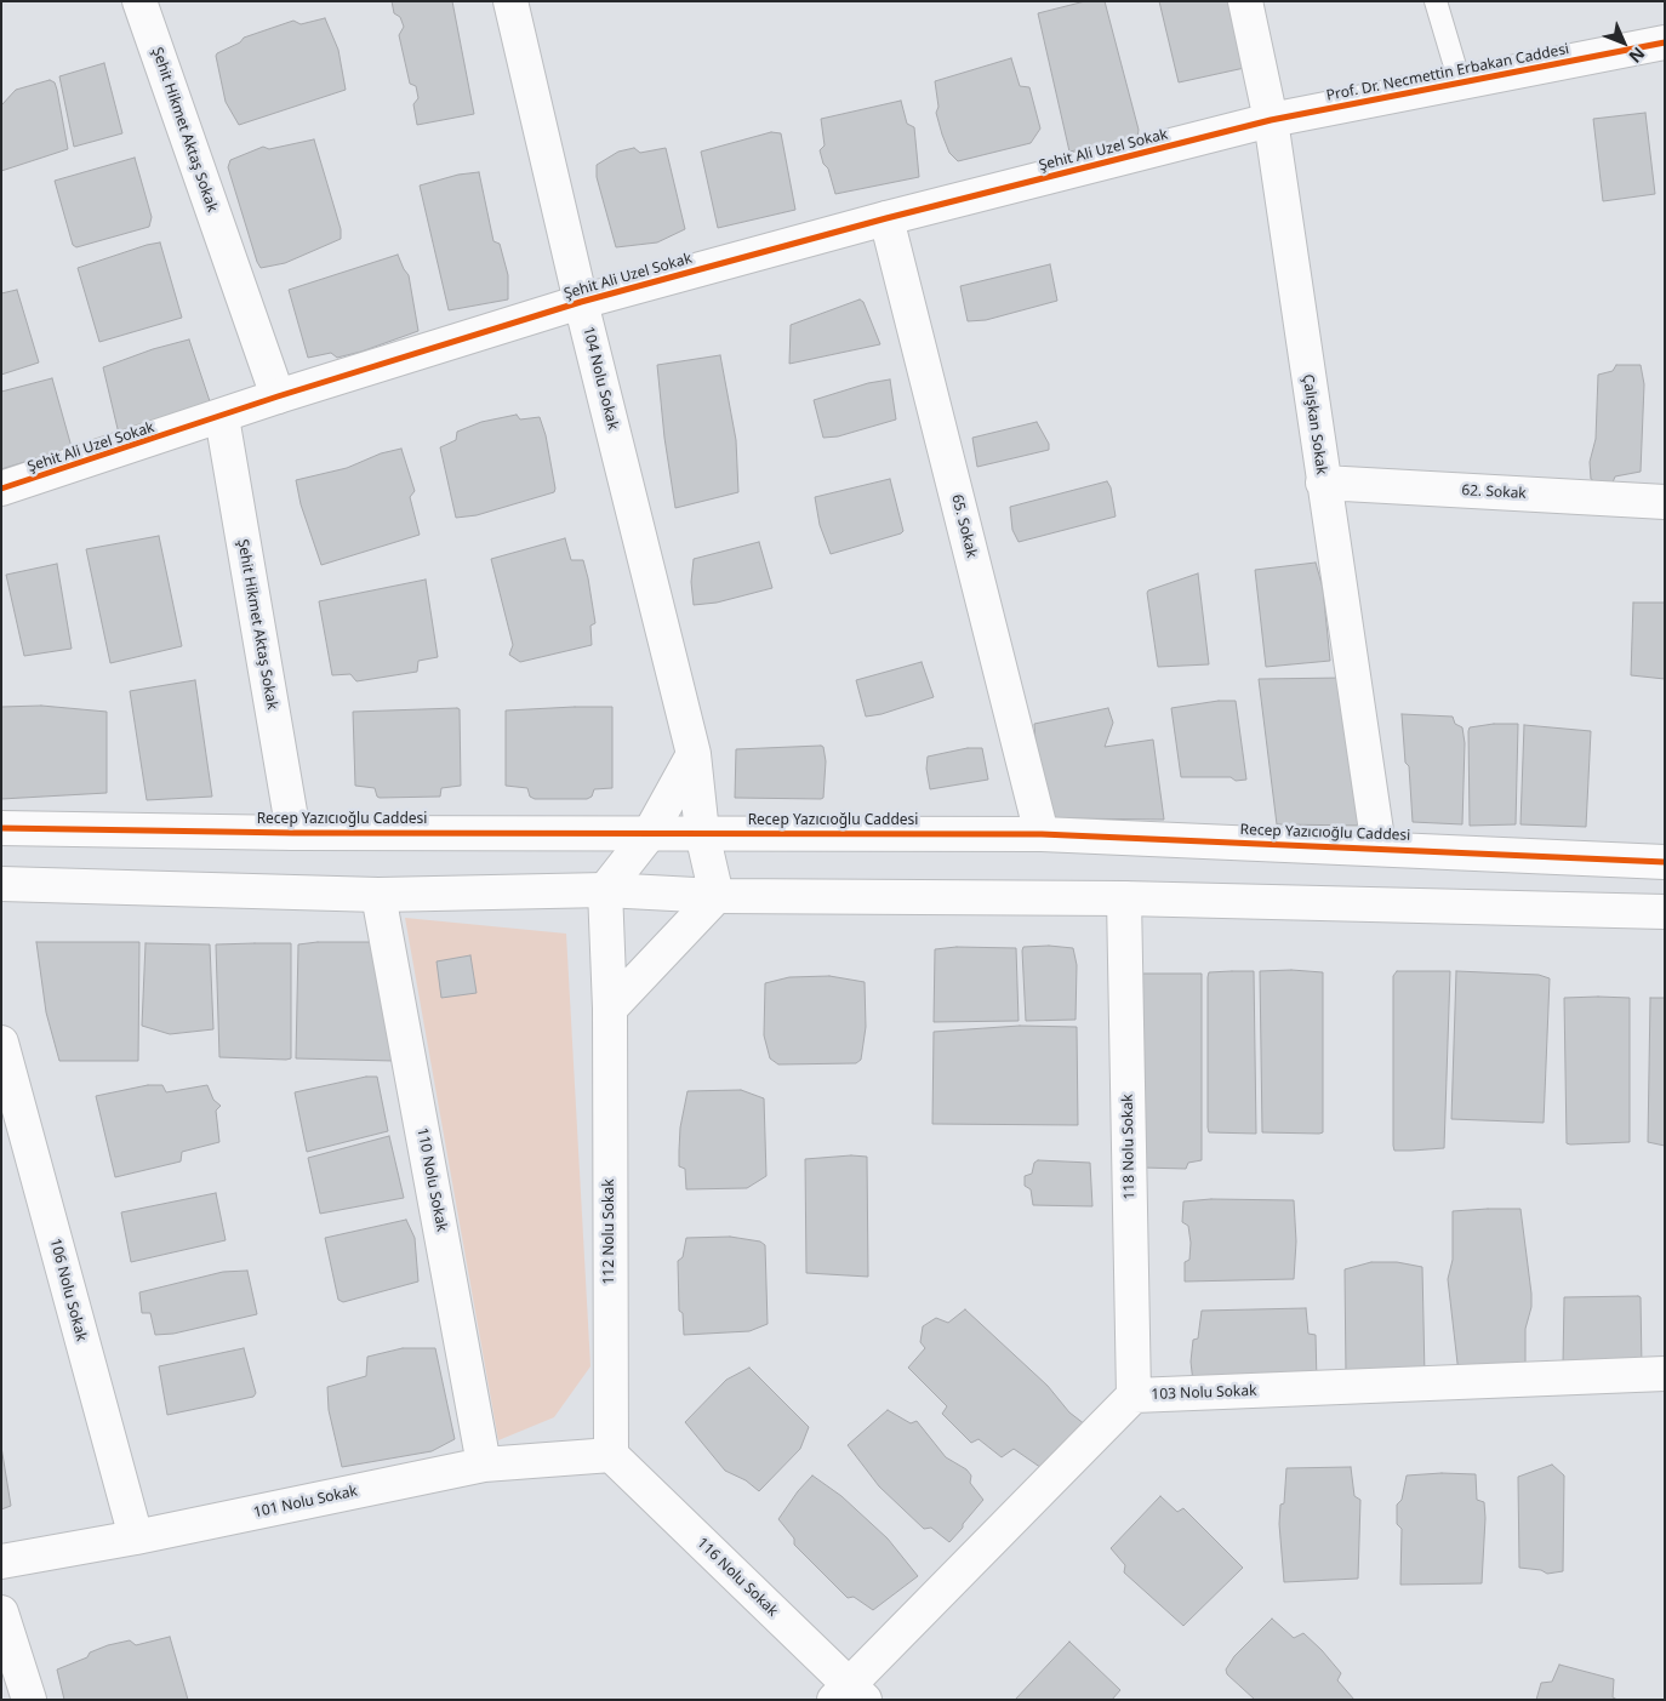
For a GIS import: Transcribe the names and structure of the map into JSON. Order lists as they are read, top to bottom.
{
  "streets": {
    "street": [
      "Prof. Dr. Necmettin Erbakan Caddesi",
      "Şehit Hikmet Aktaş Sokak",
      "Şehit Ali Uzel Sokak",
      "104 Nolu Sokak",
      "Çalışkan Sokak",
      "62. Sokak",
      "65. Sokak",
      "Recep Yazıcıoğlu Caddesi",
      "118 Nolu Sokak",
      "110 Nolu Sokak",
      "112 Nolu Sokak",
      "106 Nolu Sokak",
      "103 Nolu Sokak",
      "101 Nolu Sokak",
      "116 Nolu Sokak"
    ]
  },
  "crossings": [
    ["Prof. Dr. Necmettin Erbakan Caddesi", "Şehit Ali Uzel Sokak"],
    ["Prof. Dr. Necmettin Erbakan Caddesi", "Çalışkan Sokak"],
    ["Şehit Hikmet Aktaş Sokak", "Şehit Ali Uzel Sokak"],
    ["Şehit Hikmet Aktaş Sokak", "Recep Yazıcıoğlu Caddesi"],
    ["Şehit Ali Uzel Sokak", "104 Nolu Sokak"],
    ["Şehit Ali Uzel Sokak", "Çalışkan Sokak"],
    ["Şehit Ali Uzel Sokak", "65. Sokak"],
    ["104 Nolu Sokak", "Recep Yazıcıoğlu Caddesi"],
    ["Çalışkan Sokak", "62. Sokak"],
    ["Çalışkan Sokak", "Recep Yazıcıoğlu Caddesi"],
    ["65. Sokak", "Recep Yazıcıoğlu Caddesi"],
    ["118 Nolu Sokak", "103 Nolu Sokak"],
    ["110 Nolu Sokak", "101 Nolu Sokak"],
    ["112 Nolu Sokak", "101 Nolu Sokak"],
    ["112 Nolu Sokak", "116 Nolu Sokak"],
    ["106 Nolu Sokak", "101 Nolu Sokak"],
    ["103 Nolu Sokak", "116 Nolu Sokak"],
    ["101 Nolu Sokak", "116 Nolu Sokak"]
  ],
  "north": "bottom right"
}
